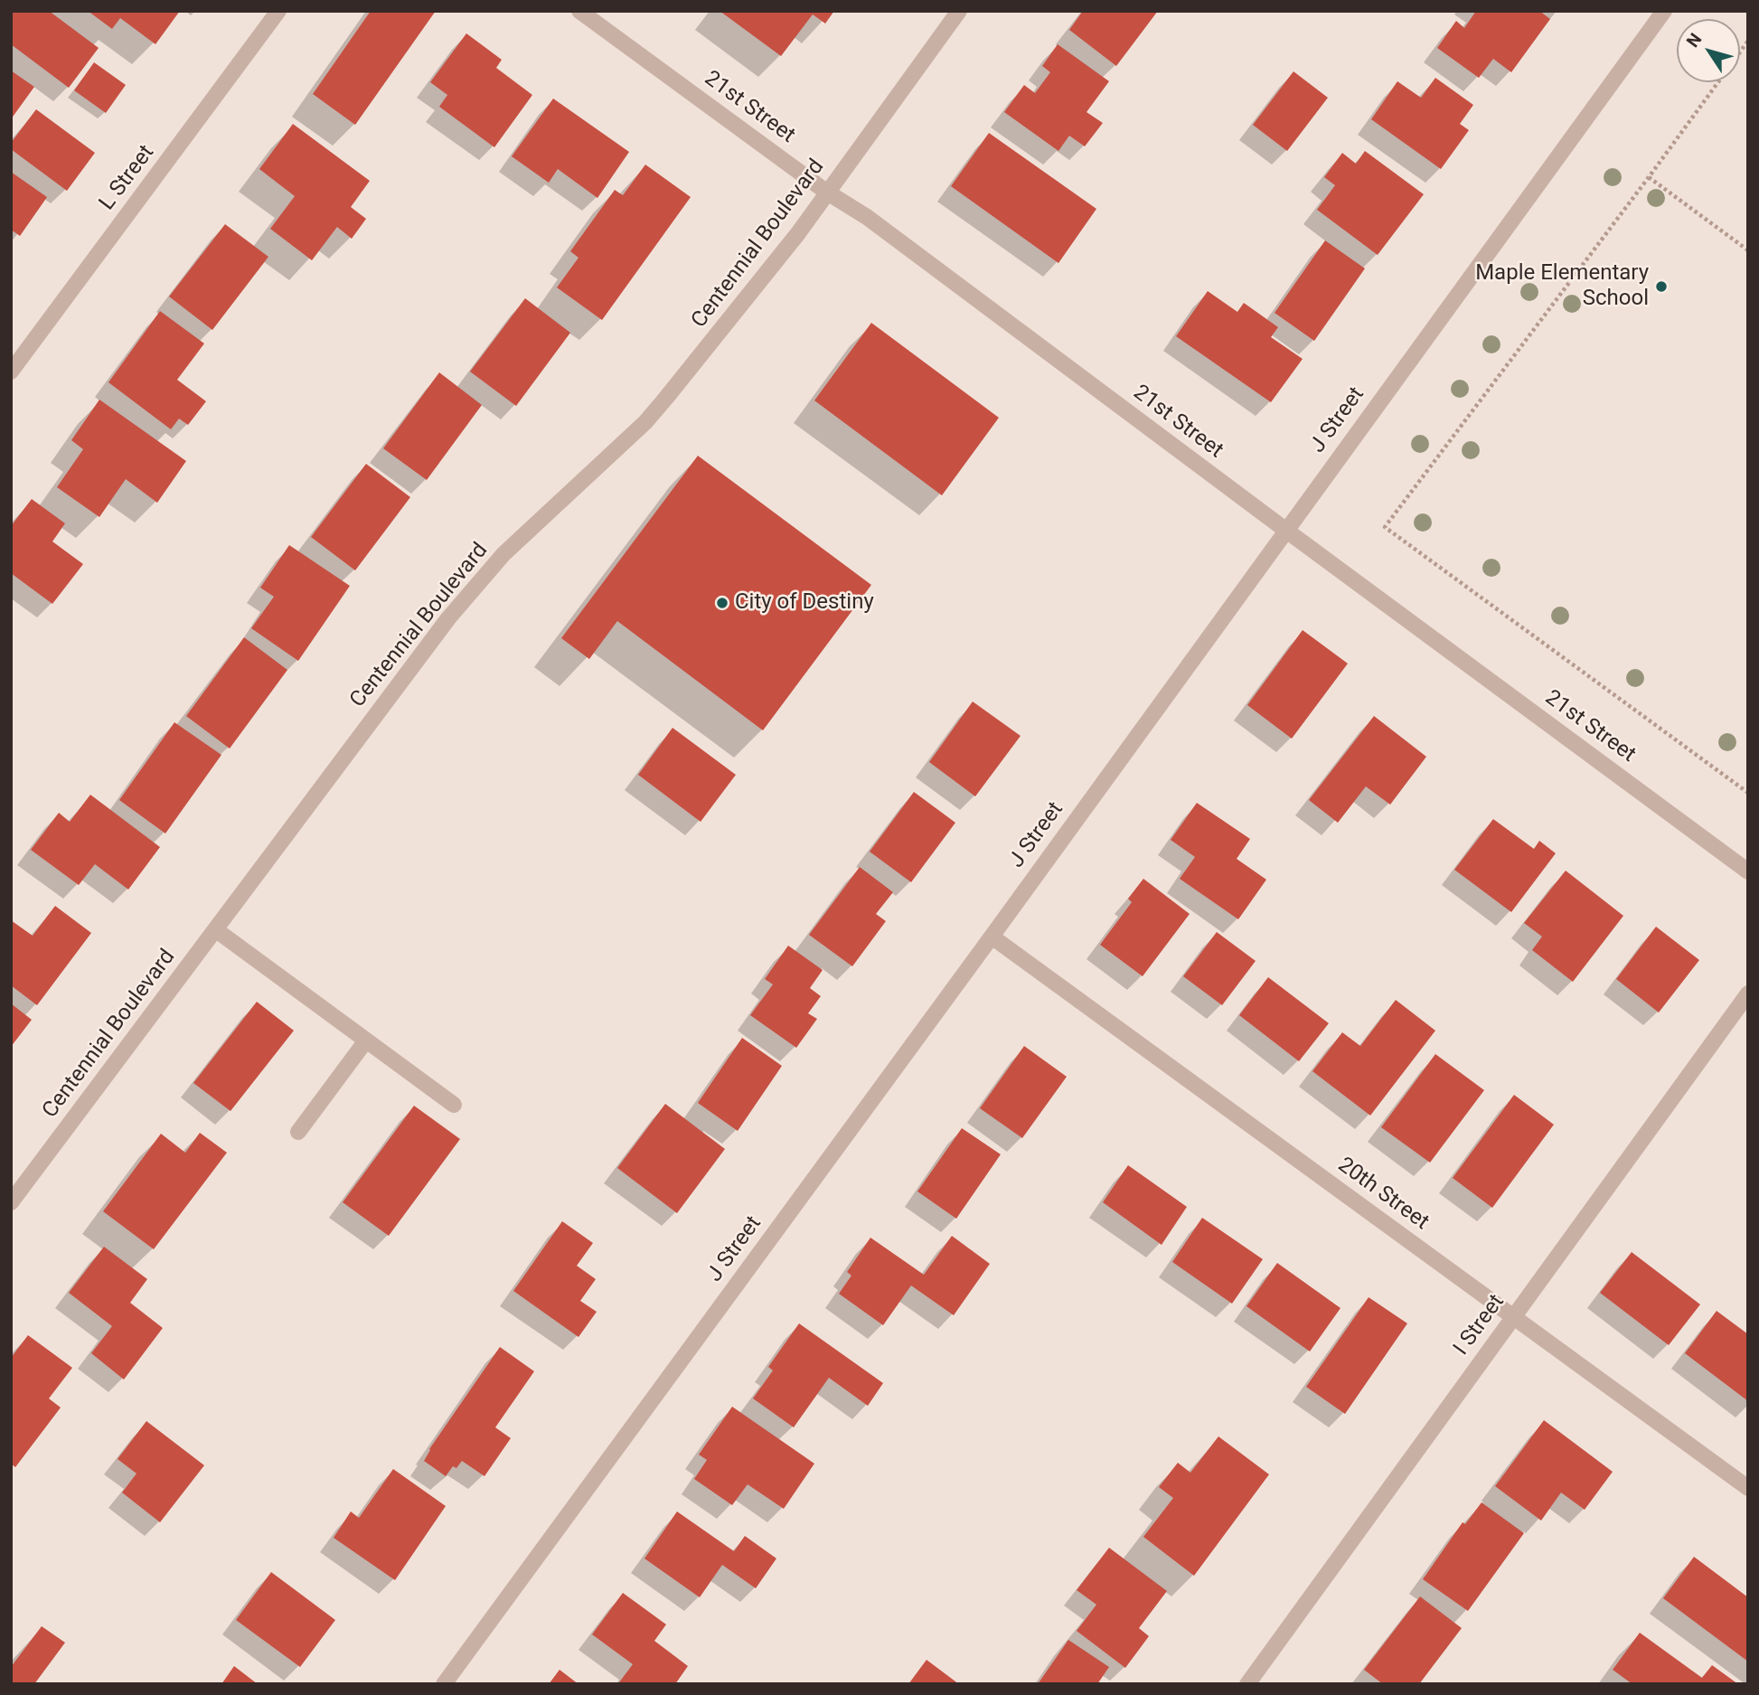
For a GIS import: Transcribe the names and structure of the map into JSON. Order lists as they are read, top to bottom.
{
  "streets": {
    "street": [
      "21st Street",
      "L Street",
      "Centennial Boulevard",
      "J Street",
      "20th Street",
      "I Street"
    ]
  },
  "crossings": [
    ["21st Street", "Centennial Boulevard"],
    ["21st Street", "J Street"],
    ["J Street", "20th Street"],
    ["20th Street", "I Street"]
  ],
  "places": ["Maple Elementary School", "City of Destiny"],
  "north": "top left"
}
